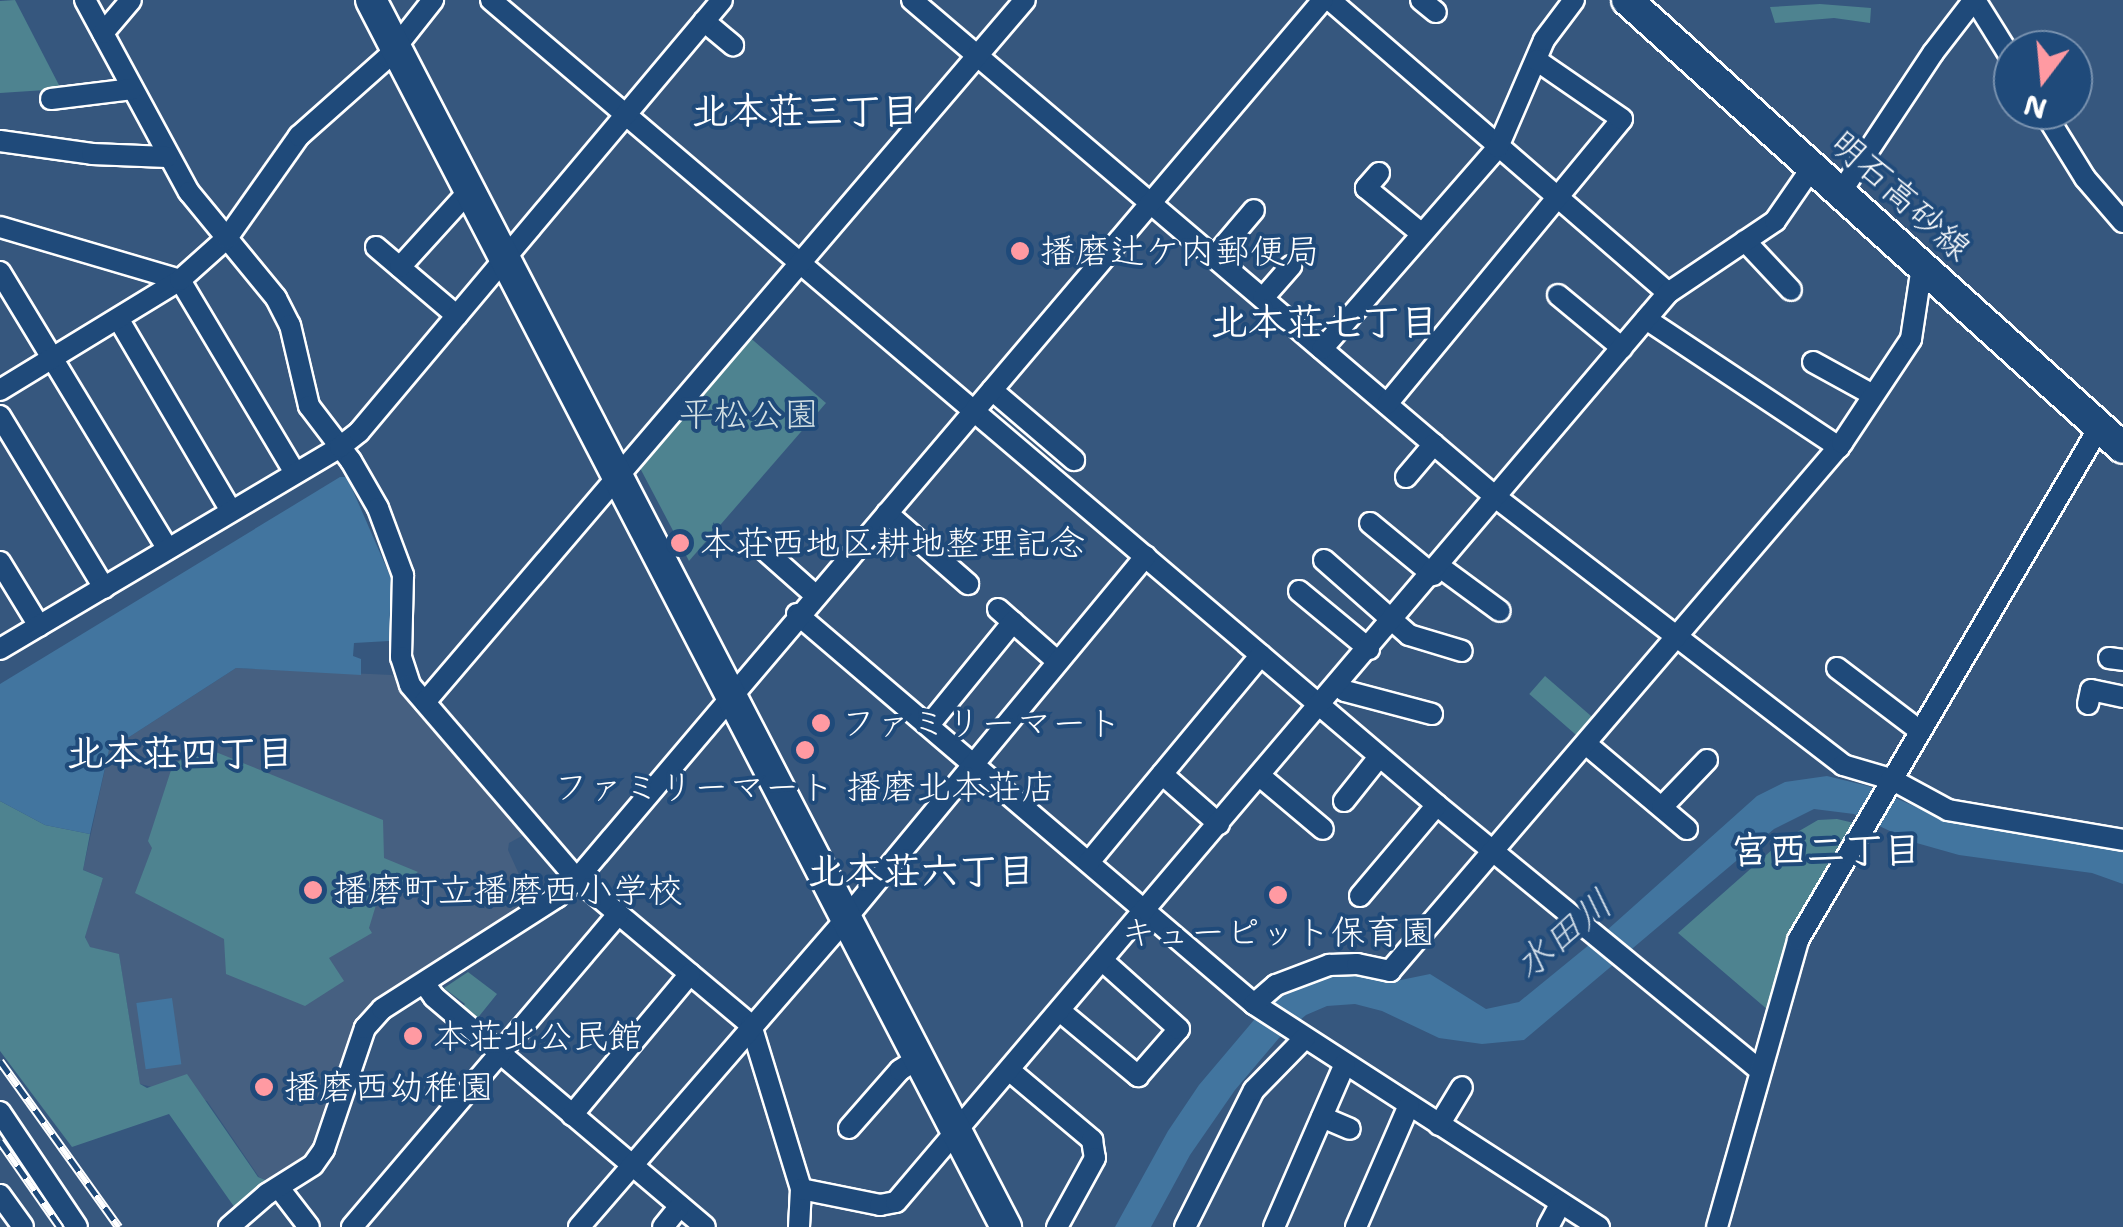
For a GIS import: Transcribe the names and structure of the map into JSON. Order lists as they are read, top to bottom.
{
  "streets": {
    "street": ["明石高砂線"]
  },
  "districts": [
    "北本荘三丁目",
    "北本荘七丁目",
    "北本荘四丁目",
    "宮西二丁目",
    "北本荘六丁目"
  ],
  "water": ["水田川"],
  "parks": ["平松公園"],
  "places": [
    "播磨辻ケ内郵便局",
    "本荘西地区耕地整理記念",
    "ファミリーマート",
    "ファミリーマート 播磨北本荘店",
    "播磨町立播磨西小学校",
    "キューピット保育園",
    "本荘北公民館",
    "播磨西幼稚園"
  ],
  "north": "bottom"
}
